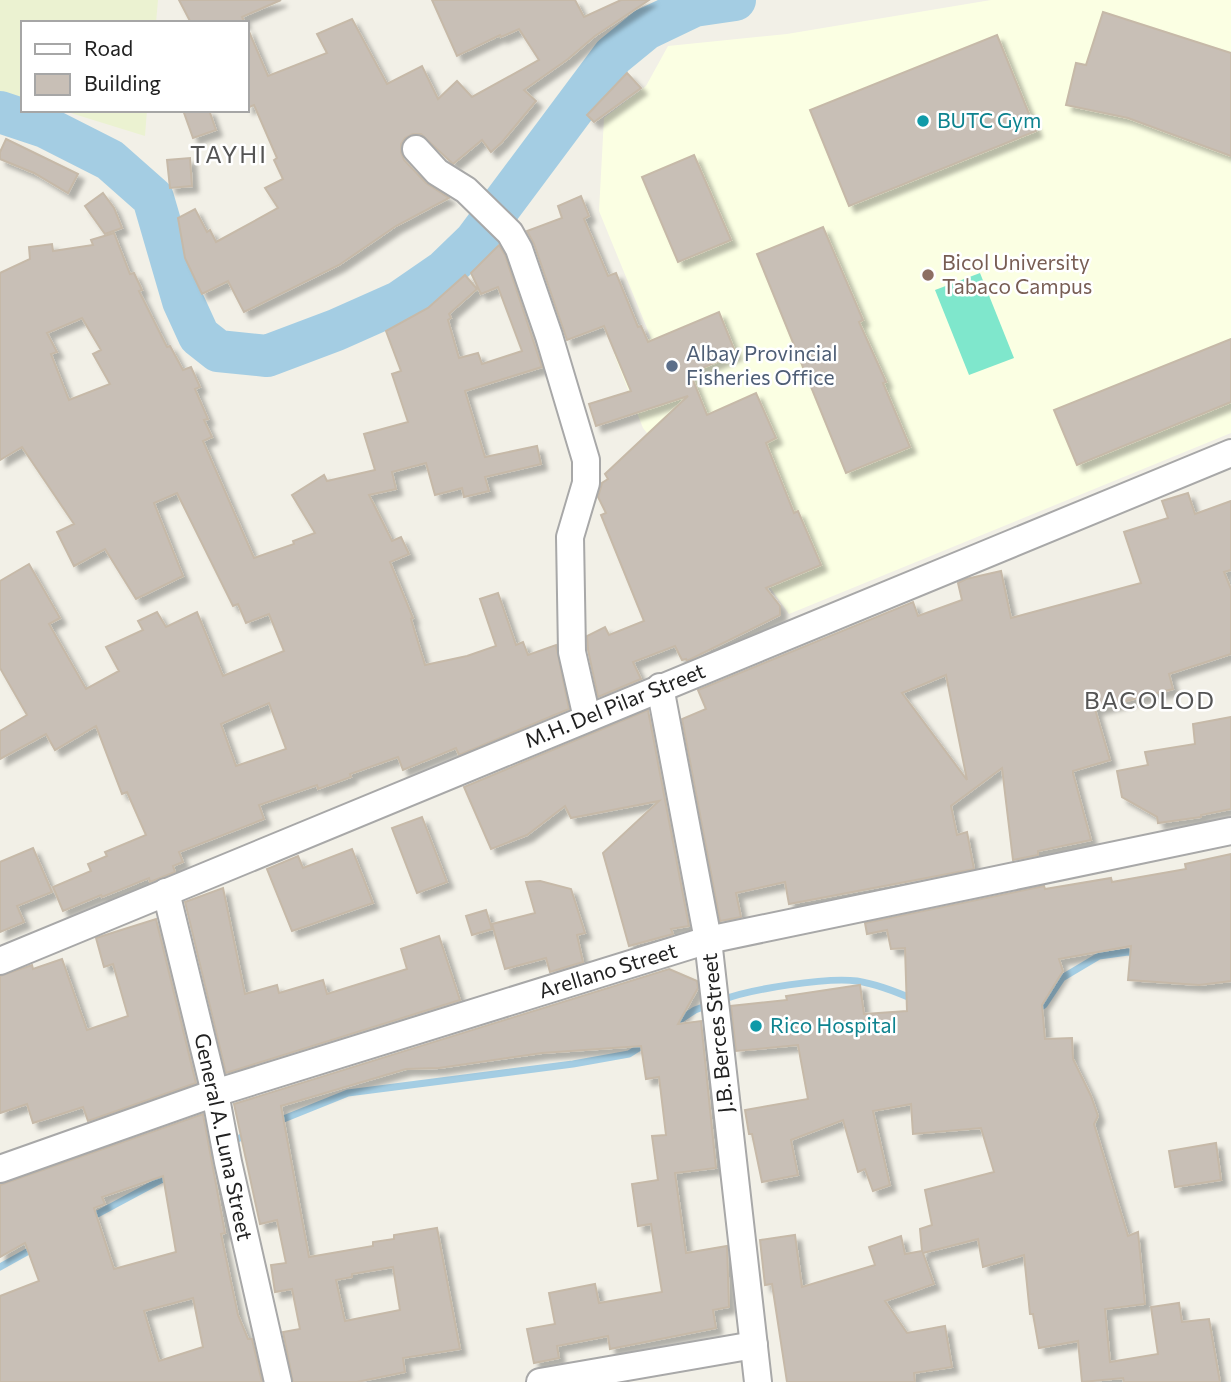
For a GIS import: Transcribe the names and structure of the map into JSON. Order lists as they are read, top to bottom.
{
  "streets": {
    "street": [
      "M.H. Del Pilar Street",
      "Arellano Street",
      "J.B. Berces Street",
      "General A. Luna Street"
    ]
  },
  "crossings": [
    ["M.H. Del Pilar Street", "J.B. Berces Street"],
    ["M.H. Del Pilar Street", "General A. Luna Street"],
    ["Arellano Street", "J.B. Berces Street"],
    ["Arellano Street", "General A. Luna Street"]
  ],
  "districts": ["TAYHI", "BACOLOD"],
  "places": [
    "BUTC Gym",
    "Bicol University Tabaco Campus",
    "Albay Provincial Fisheries Office",
    "Rico Hospital"
  ],
  "legend": ["Road", "Building"]
}
